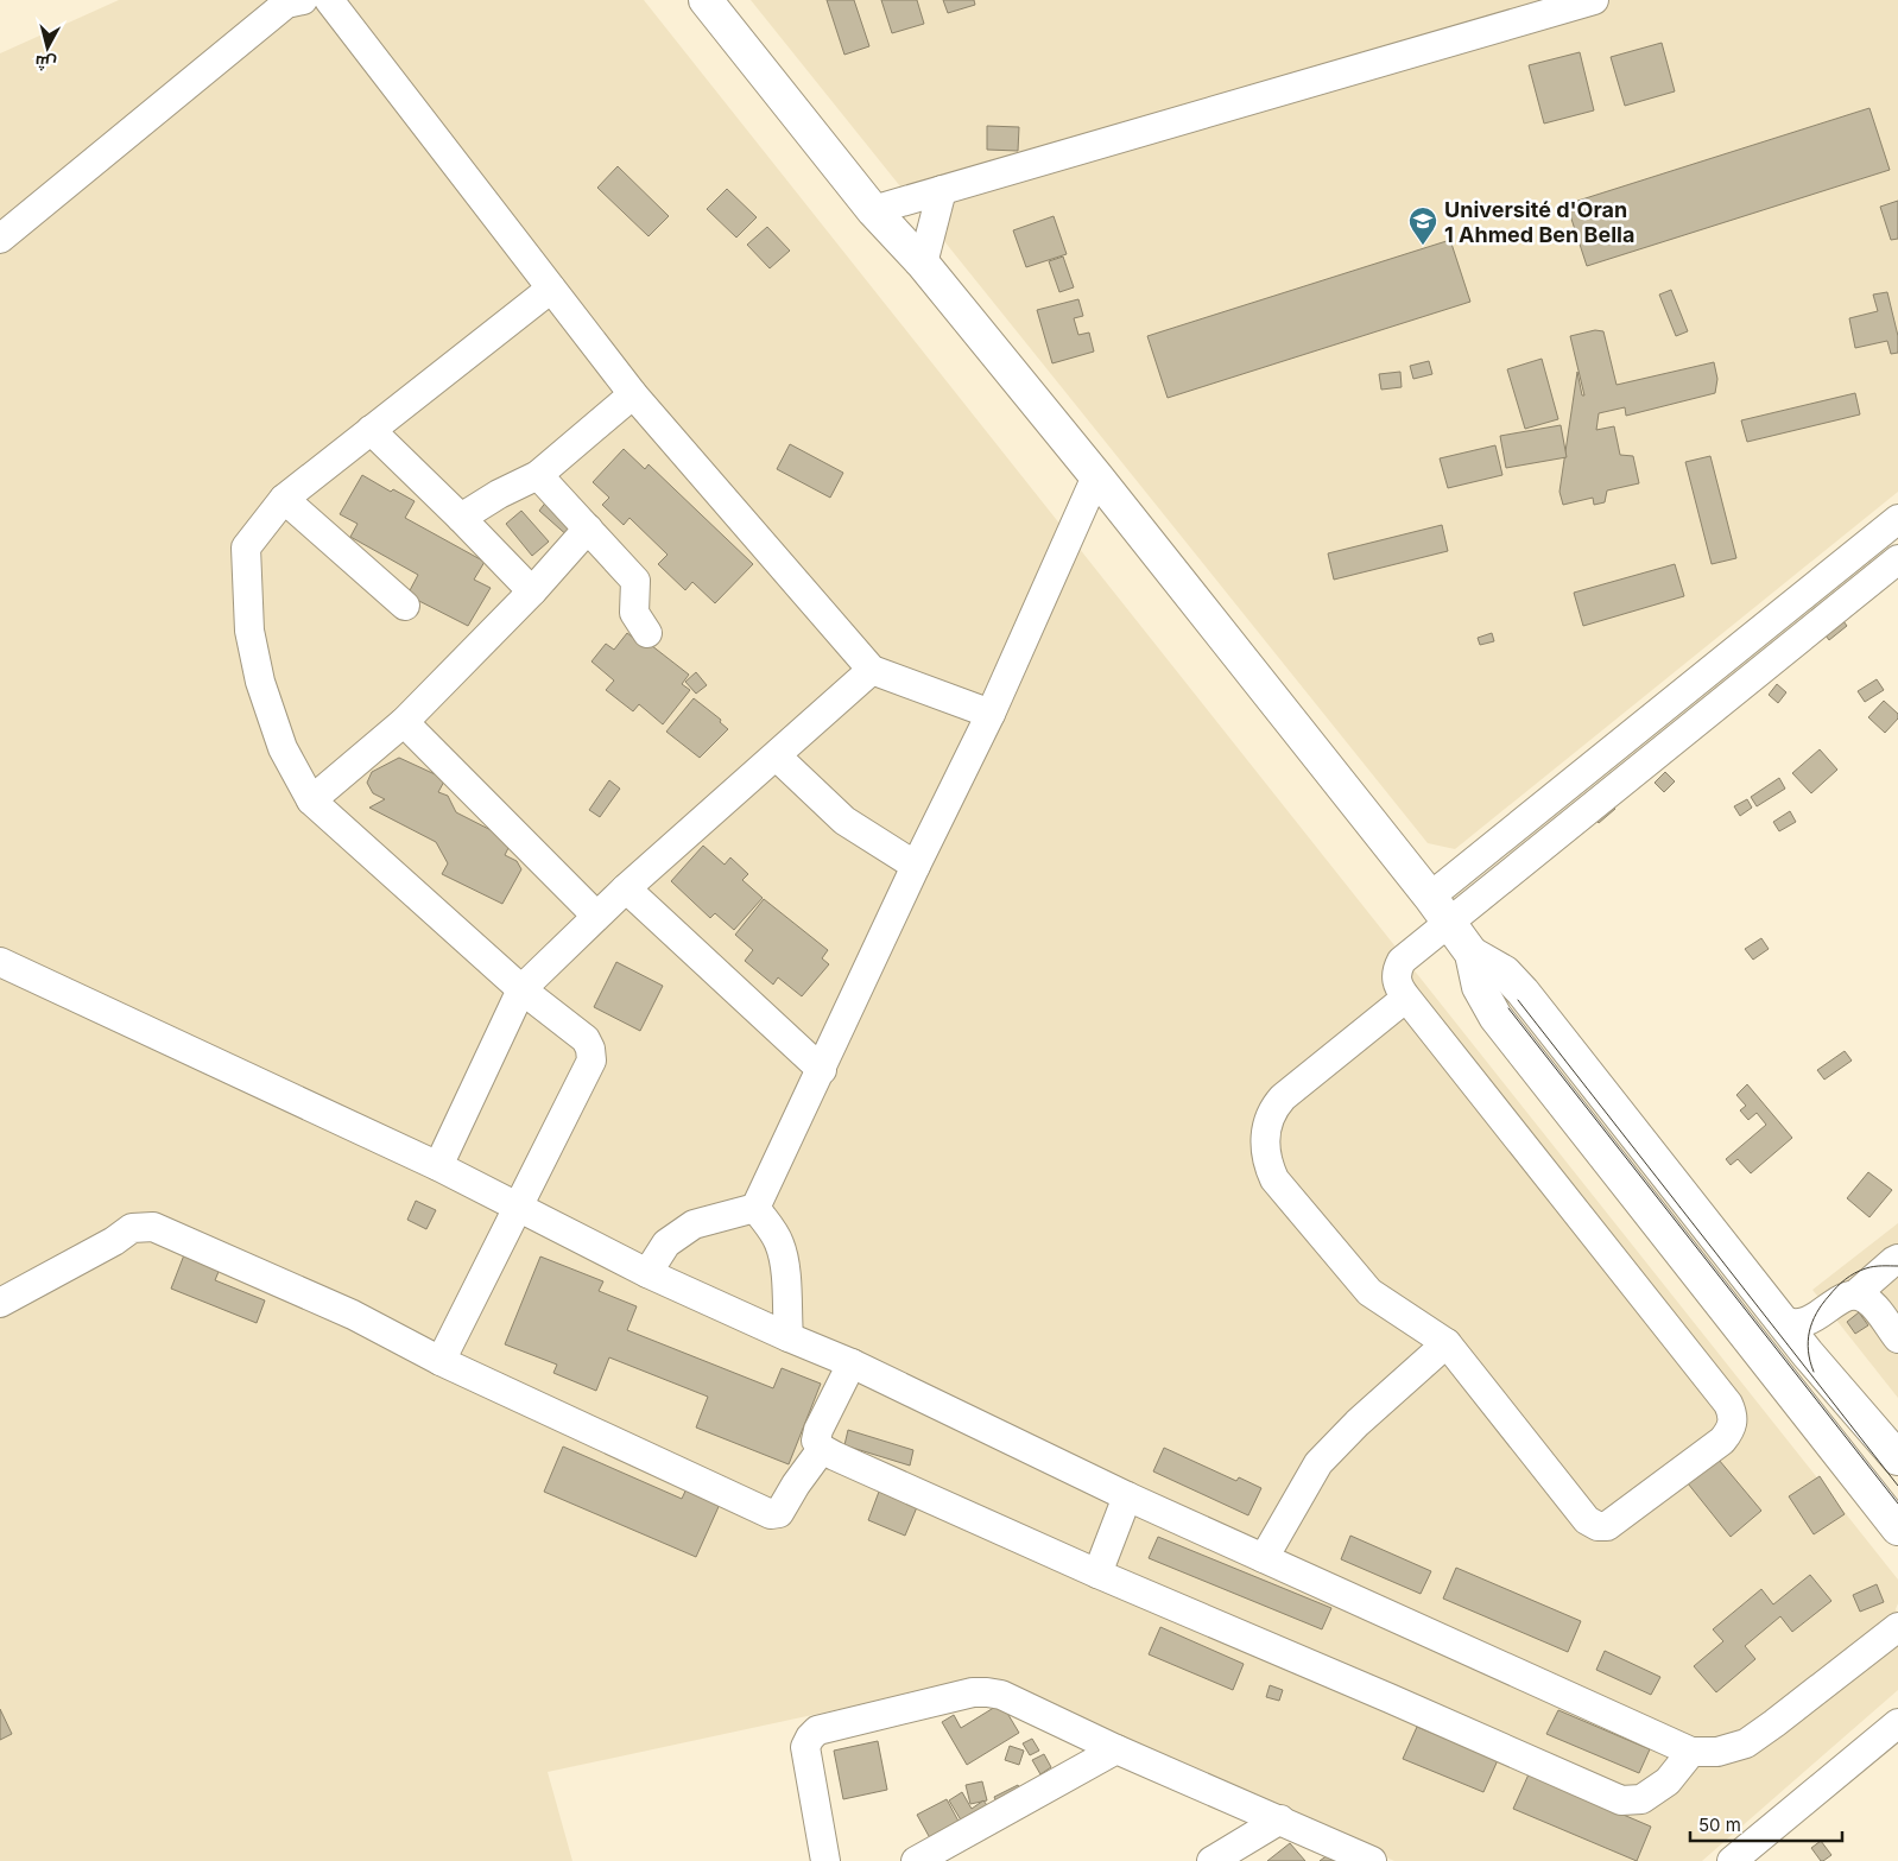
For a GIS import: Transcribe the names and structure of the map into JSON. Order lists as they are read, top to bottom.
{
  "places": {
    "school or university": ["Université d'Oran 1 Ahmed Ben Bella"]
  },
  "scale_bar": "50 m",
  "north": "bottom"
}
